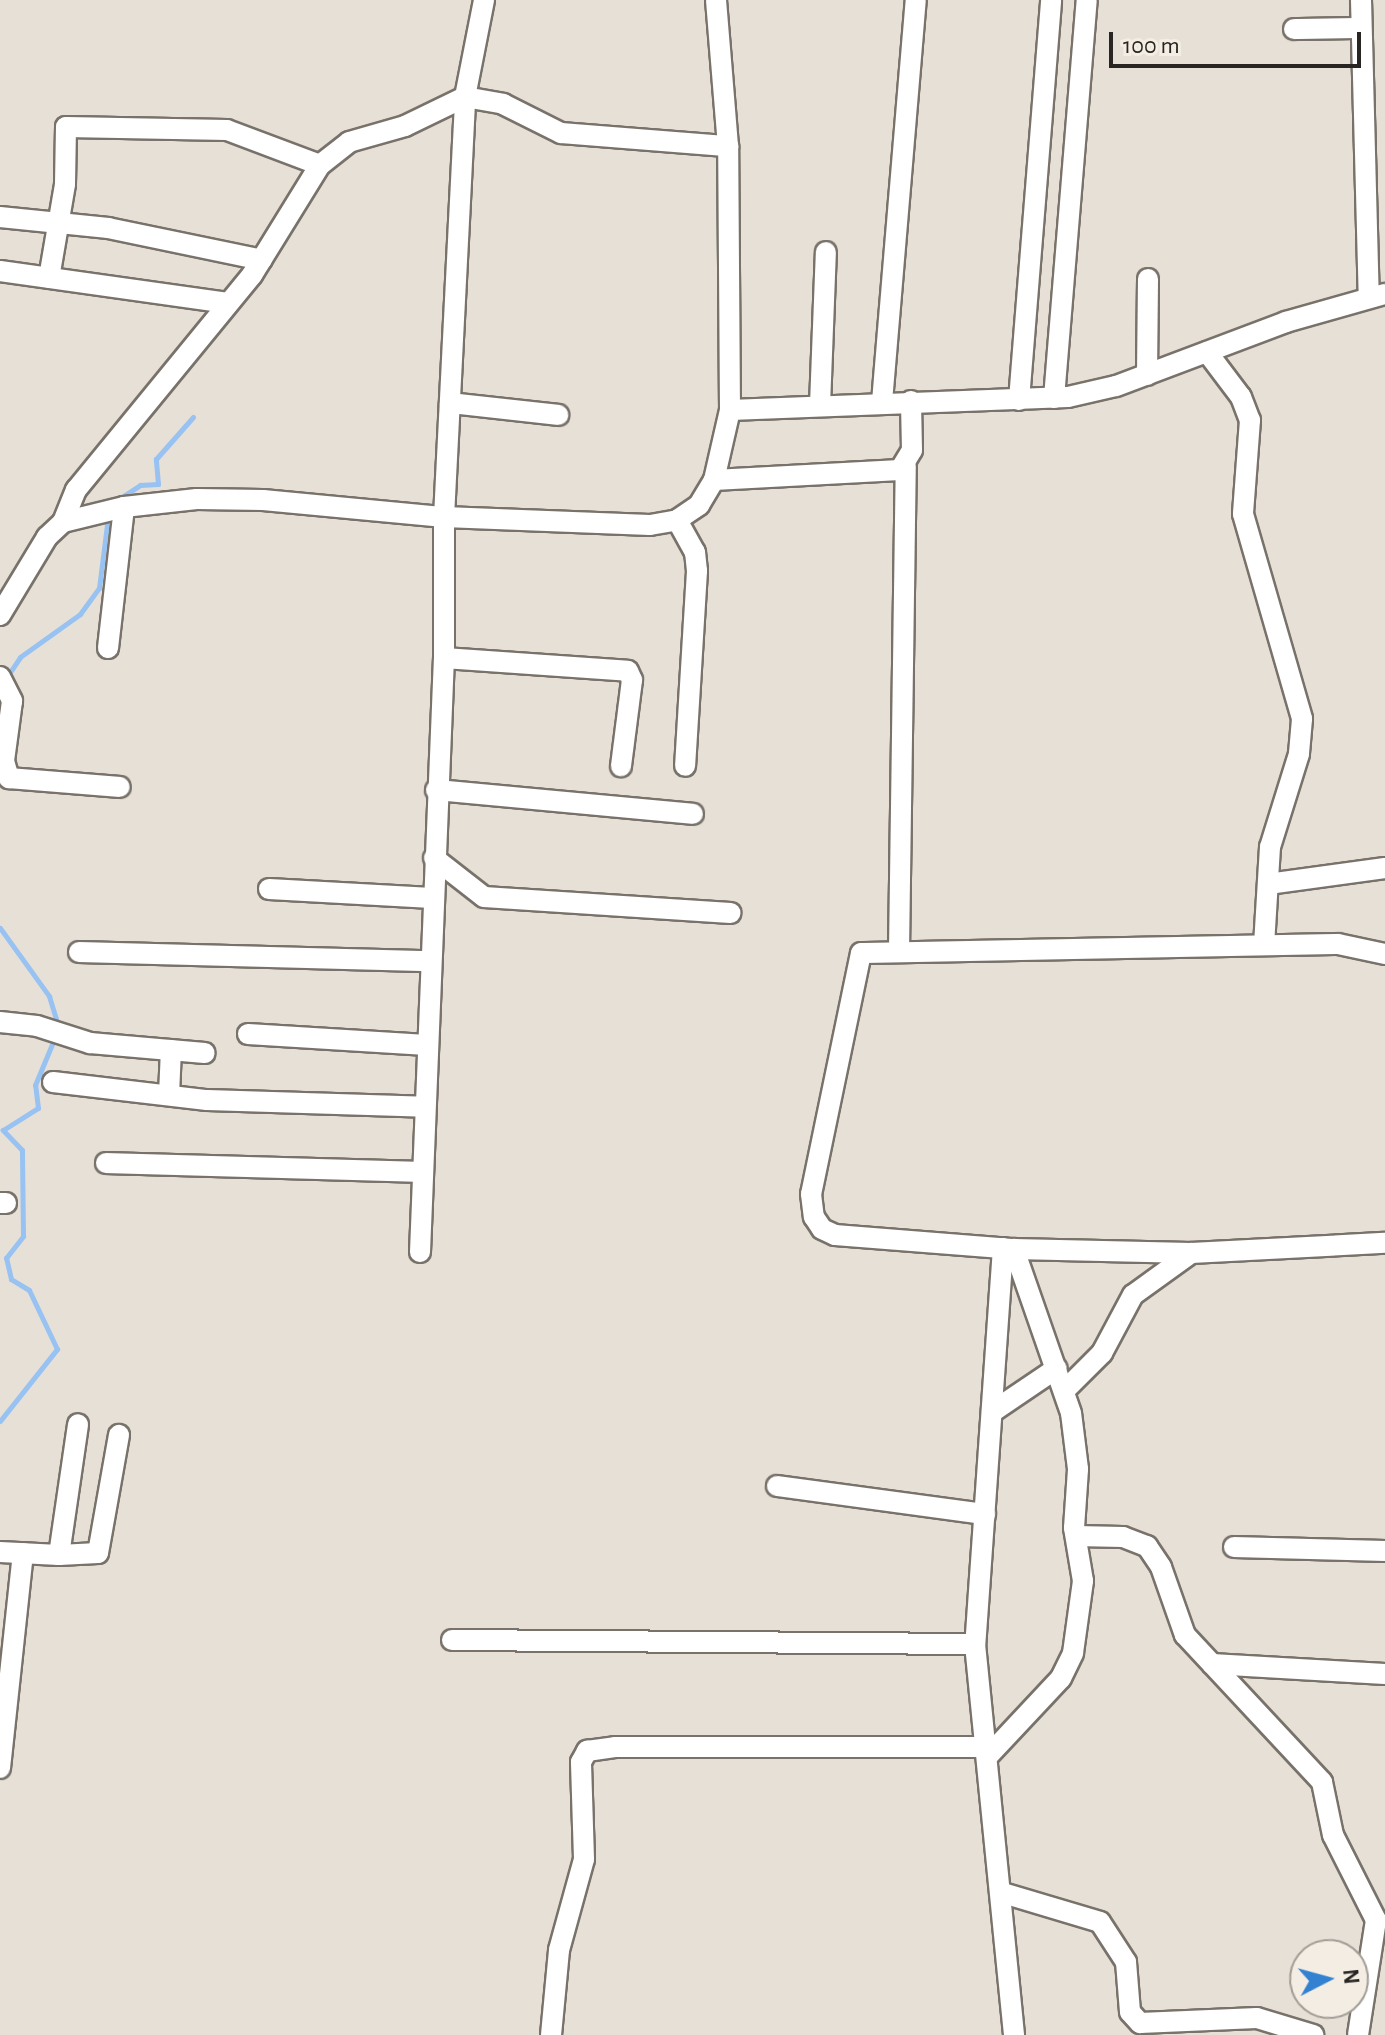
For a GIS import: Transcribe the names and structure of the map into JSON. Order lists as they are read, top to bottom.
{
  "scale_bar": "100 m",
  "north": "right"
}
